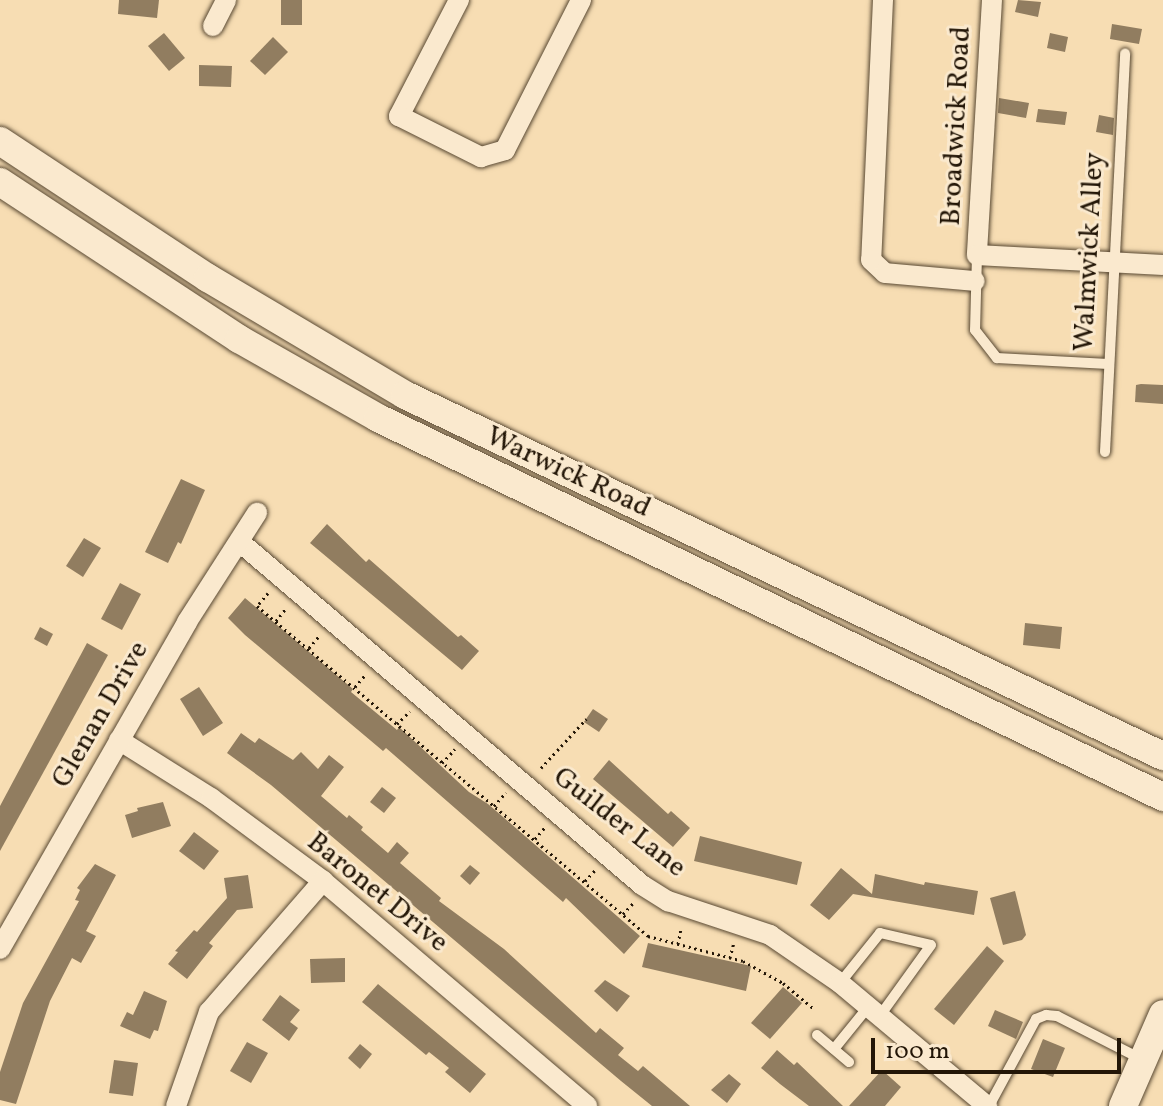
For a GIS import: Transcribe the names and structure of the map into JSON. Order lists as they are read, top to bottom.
{
  "streets": {
    "main road": ["Warwick Road"],
    "street": [
      "Broadwick Road",
      "Glenan Drive",
      "Guilder Lane",
      "Baronet Drive"
    ],
    "lane": ["Walmwick Alley"]
  },
  "crossings": [
    ["Glenan Drive", "Guilder Lane"],
    ["Glenan Drive", "Baronet Drive"]
  ],
  "scale_bar": "100 m"
}
